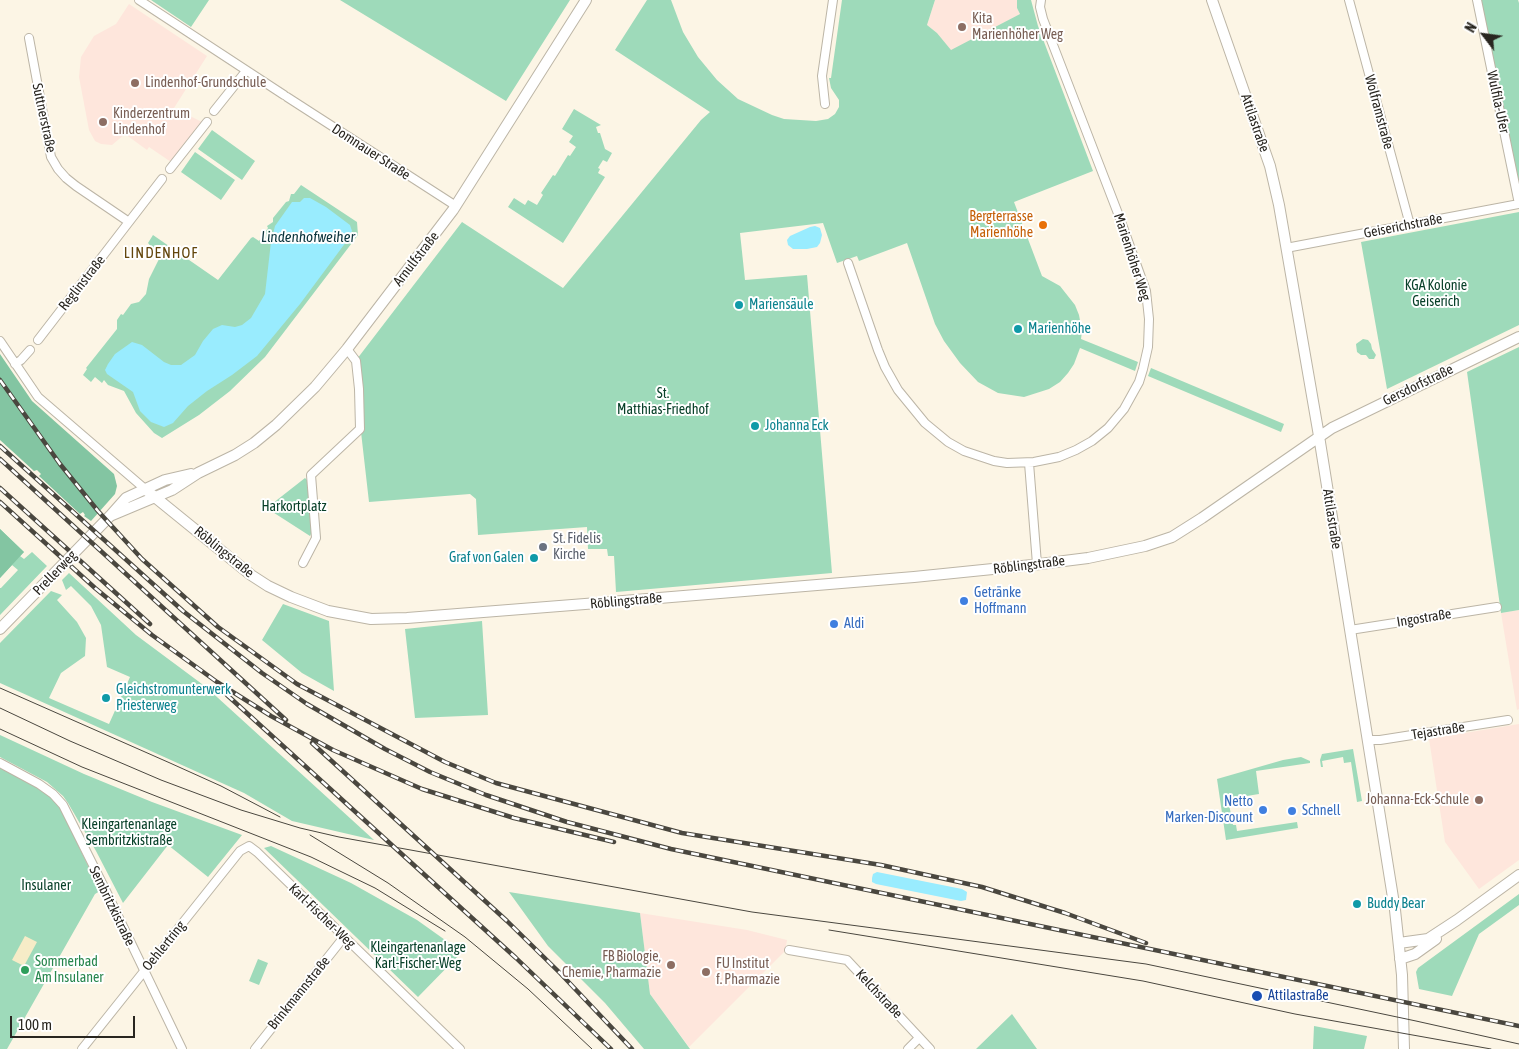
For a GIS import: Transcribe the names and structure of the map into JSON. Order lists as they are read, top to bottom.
{
  "streets": {
    "main road": [
      "Attilastraße",
      "Arnulfstraße",
      "Gersdorfstraße",
      "Röblingstraße",
      "Prellerweg"
    ],
    "street": [
      "Wulfila-Ufer",
      "Wolframstraße",
      "Suttnerstraße",
      "Domnauer Straße",
      "Geiserichstraße",
      "Marienhöher Weg",
      "Reglinstraße",
      "Ingostraße",
      "Tejastraße",
      "Sembritzkistraße",
      "Karl-Fischer-Weg",
      "Oehlertring",
      "Brinkmannstraße",
      "Kelchstraße"
    ]
  },
  "crossings": [
    ["Wulfila-Ufer", "Geiserichstraße"],
    ["Wolframstraße", "Geiserichstraße"],
    ["Suttnerstraße", "Reglinstraße"],
    ["Attilastraße", "Geiserichstraße"],
    ["Attilastraße", "Gersdorfstraße"],
    ["Attilastraße", "Röblingstraße"],
    ["Attilastraße", "Ingostraße"],
    ["Attilastraße", "Tejastraße"],
    ["Domnauer Straße", "Arnulfstraße"],
    ["Arnulfstraße", "Röblingstraße"],
    ["Arnulfstraße", "Prellerweg"],
    ["Gersdorfstraße", "Röblingstraße"],
    ["Röblingstraße", "Prellerweg"],
    ["Sembritzkistraße", "Oehlertring"],
    ["Karl-Fischer-Weg", "Oehlertring"],
    ["Karl-Fischer-Weg", "Brinkmannstraße"]
  ],
  "districts": ["LINDENHOF"],
  "water": ["Lindenhofweiher"],
  "parks": [
    "KGA Kolonie Geiserich",
    "St. Matthias-Friedhof",
    "Harkortplatz",
    "Kleingartenanlage Sembritzkistraße",
    "Insulaner",
    "Kleingartenanlage Karl-Fischer-Weg"
  ],
  "places": [
    "Kita Marienhöher Weg",
    "Lindenhof-Grundschule",
    "Kinderzentrum Lindenhof",
    "Bergterrasse Marienhöhe",
    "Mariensäule",
    "Marienhöhe",
    "Johanna Eck",
    "St. Fidelis Kirche",
    "Graf von Galen",
    "Getränke Hoffmann",
    "Aldi",
    "Gleichstromunterwerk Priesterweg",
    "Johanna-Eck-Schule",
    "Netto Marken-Discount",
    "Schnell",
    "Buddy Bear",
    "FB Biologie, Chemie, Pharmazie",
    "Sommerbad Am Insulaner",
    "FU Institut f. Pharmazie",
    "Attilastraße"
  ],
  "scale_bar": "100 m",
  "north": "top left"
}
